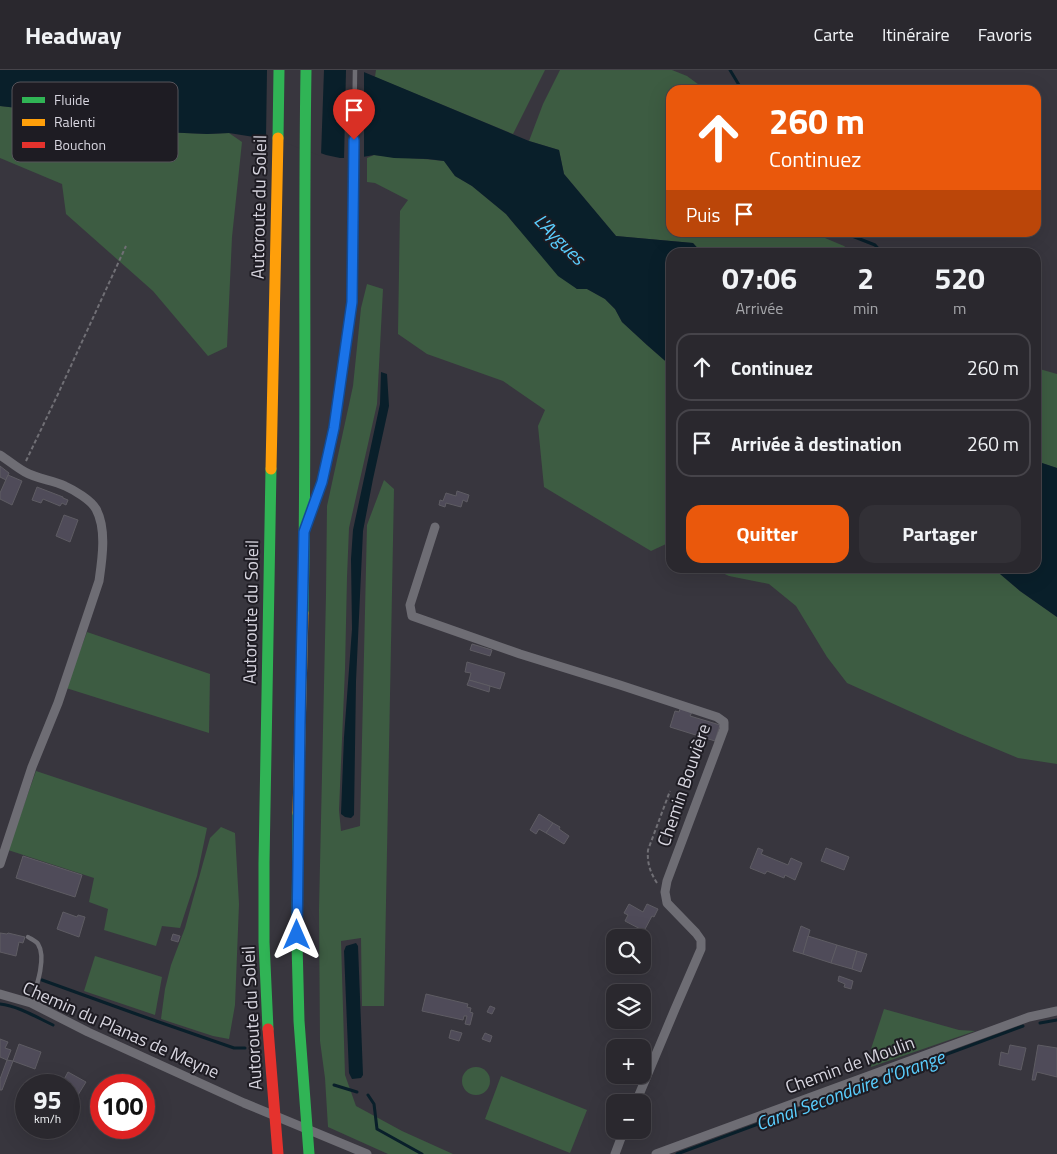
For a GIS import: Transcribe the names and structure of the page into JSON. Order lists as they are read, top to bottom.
{
  "streets": {
    "highway": ["Autoroute du Soleil"],
    "street": ["Chemin Bouvière", "Chemin du Planas de Meyne", "Chemin de Moulin"]
  },
  "water": ["L'Aygues", "Canal Secondaire d'Orange"],
  "legend": ["Fluide", "Ralenti", "Bouchon"],
  "page": {
    "header": "Headway",
    "nav": ["Carte", "Itinéraire", "Favoris"],
    "turn": ["260 m", "Continuez"],
    "then": "Puis",
    "eta": [
      "07:06",
      "Arrivée",
      "2",
      "min",
      "520",
      "m"
    ],
    "list": [
      {
        "name": "Continuez",
        "value": "260 m"
      },
      {
        "name": "Arrivée à destination",
        "value": "260 m"
      }
    ],
    "buttons": ["Quitter", "Partager"],
    "map_buttons": ["+", "−"],
    "speed": "95 km/h",
    "limit": "100"
  }
}
